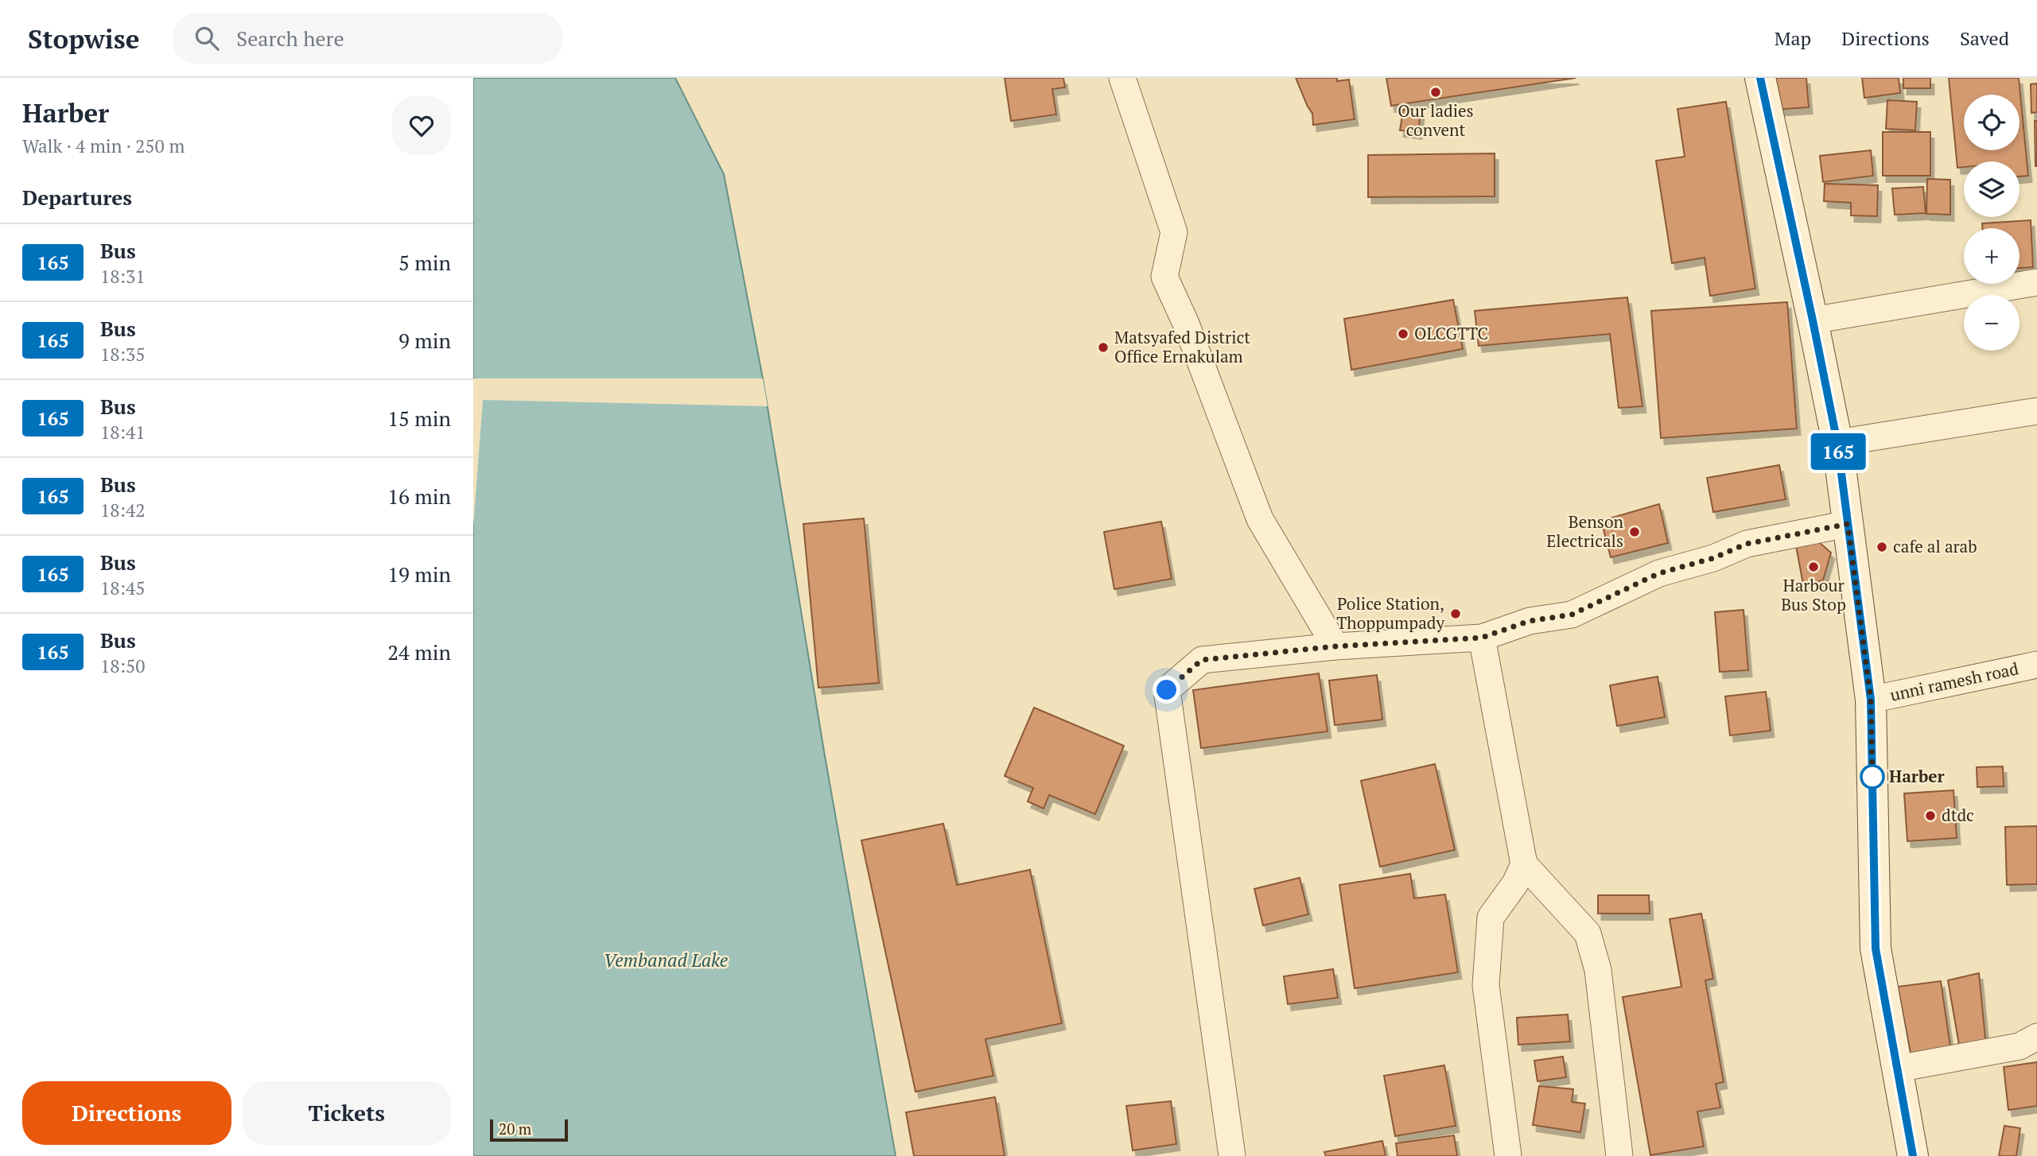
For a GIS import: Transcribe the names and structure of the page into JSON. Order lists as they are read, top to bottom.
{
  "streets": {
    "street": ["unni ramesh road"]
  },
  "water": ["Vembanad Lake"],
  "places": [
    "Our ladies convent",
    "OLCGTTC",
    "Matsyafed District Office Ernakulam",
    "Benson Electricals",
    "cafe al arab",
    "Harbour Bus Stop",
    "Police Station, Thoppumpady",
    "Harber",
    "dtdc"
  ],
  "lines": ["bus line 165"],
  "scale_bar": "20 m",
  "page": {
    "header": "Stopwise",
    "search": "Search here",
    "nav": ["Map", "Directions", "Saved"],
    "heading": [
      ["Harber", "Walk · 4 min · 250 m"],
      "Departures"
    ],
    "on_map": "165",
    "map_buttons": ["+", "−"],
    "list": [
      {
        "mark": "165",
        "name": "Bus",
        "note": "18:31",
        "value": "5 min"
      },
      {
        "mark": "165",
        "name": "Bus",
        "note": "18:35",
        "value": "9 min"
      },
      {
        "mark": "165",
        "name": "Bus",
        "note": "18:41",
        "value": "15 min"
      },
      {
        "mark": "165",
        "name": "Bus",
        "note": "18:42",
        "value": "16 min"
      },
      {
        "mark": "165",
        "name": "Bus",
        "note": "18:45",
        "value": "19 min"
      },
      {
        "mark": "165",
        "name": "Bus",
        "note": "18:50",
        "value": "24 min"
      }
    ],
    "buttons": ["Directions", "Tickets"],
    "scale": "20 m"
  }
}
